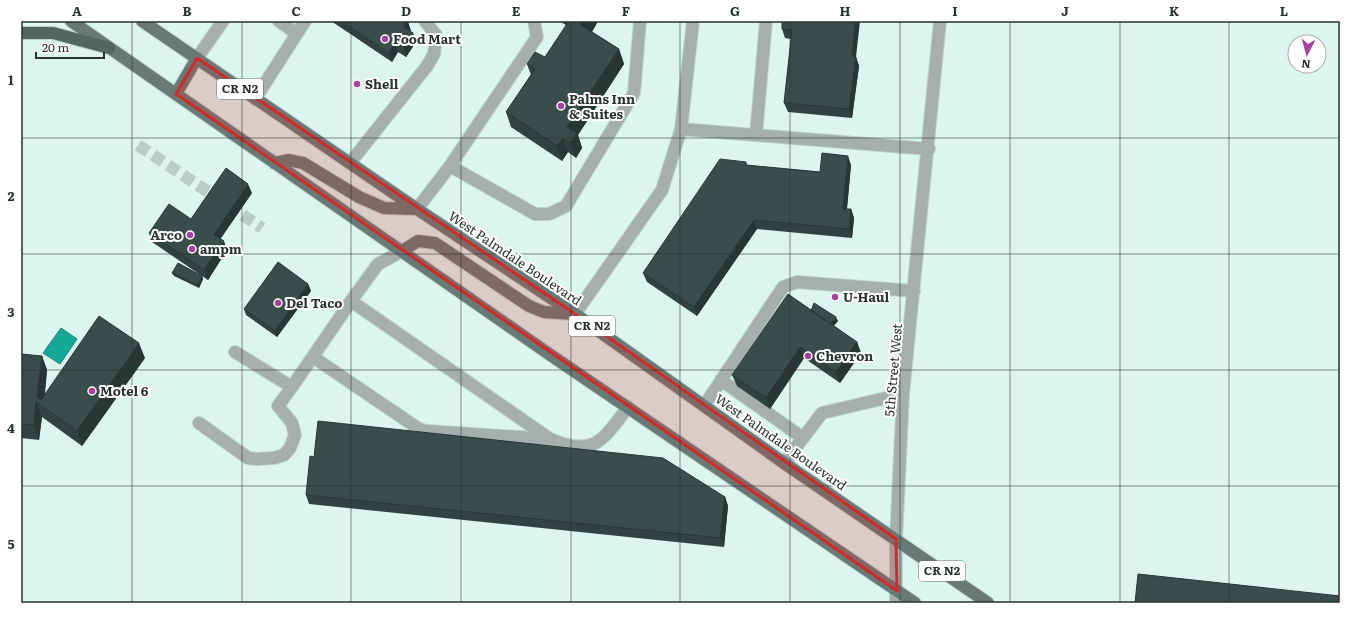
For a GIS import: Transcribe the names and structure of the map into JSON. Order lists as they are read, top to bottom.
{
  "streets": {
    "main road": ["CR N2", "West Palmdale Boulevard"],
    "street": ["5th Street West"]
  },
  "crossings": [
    ["CR N2", "5th Street West"],
    ["West Palmdale Boulevard", "5th Street West"]
  ],
  "places": [
    "Food Mart",
    "Shell",
    "Palms Inn & Suites",
    "Arco",
    "ampm",
    "U-Haul",
    "Del Taco",
    "Chevron",
    "Motel 6"
  ],
  "scale_bar": "20 m",
  "north": "bottom",
  "grid": {
    "columns": [
      "A",
      "B",
      "C",
      "D",
      "E",
      "F",
      "G",
      "H",
      "I",
      "J",
      "K",
      "L"
    ],
    "rows": [
      "1",
      "2",
      "3",
      "4",
      "5"
    ]
  }
}
